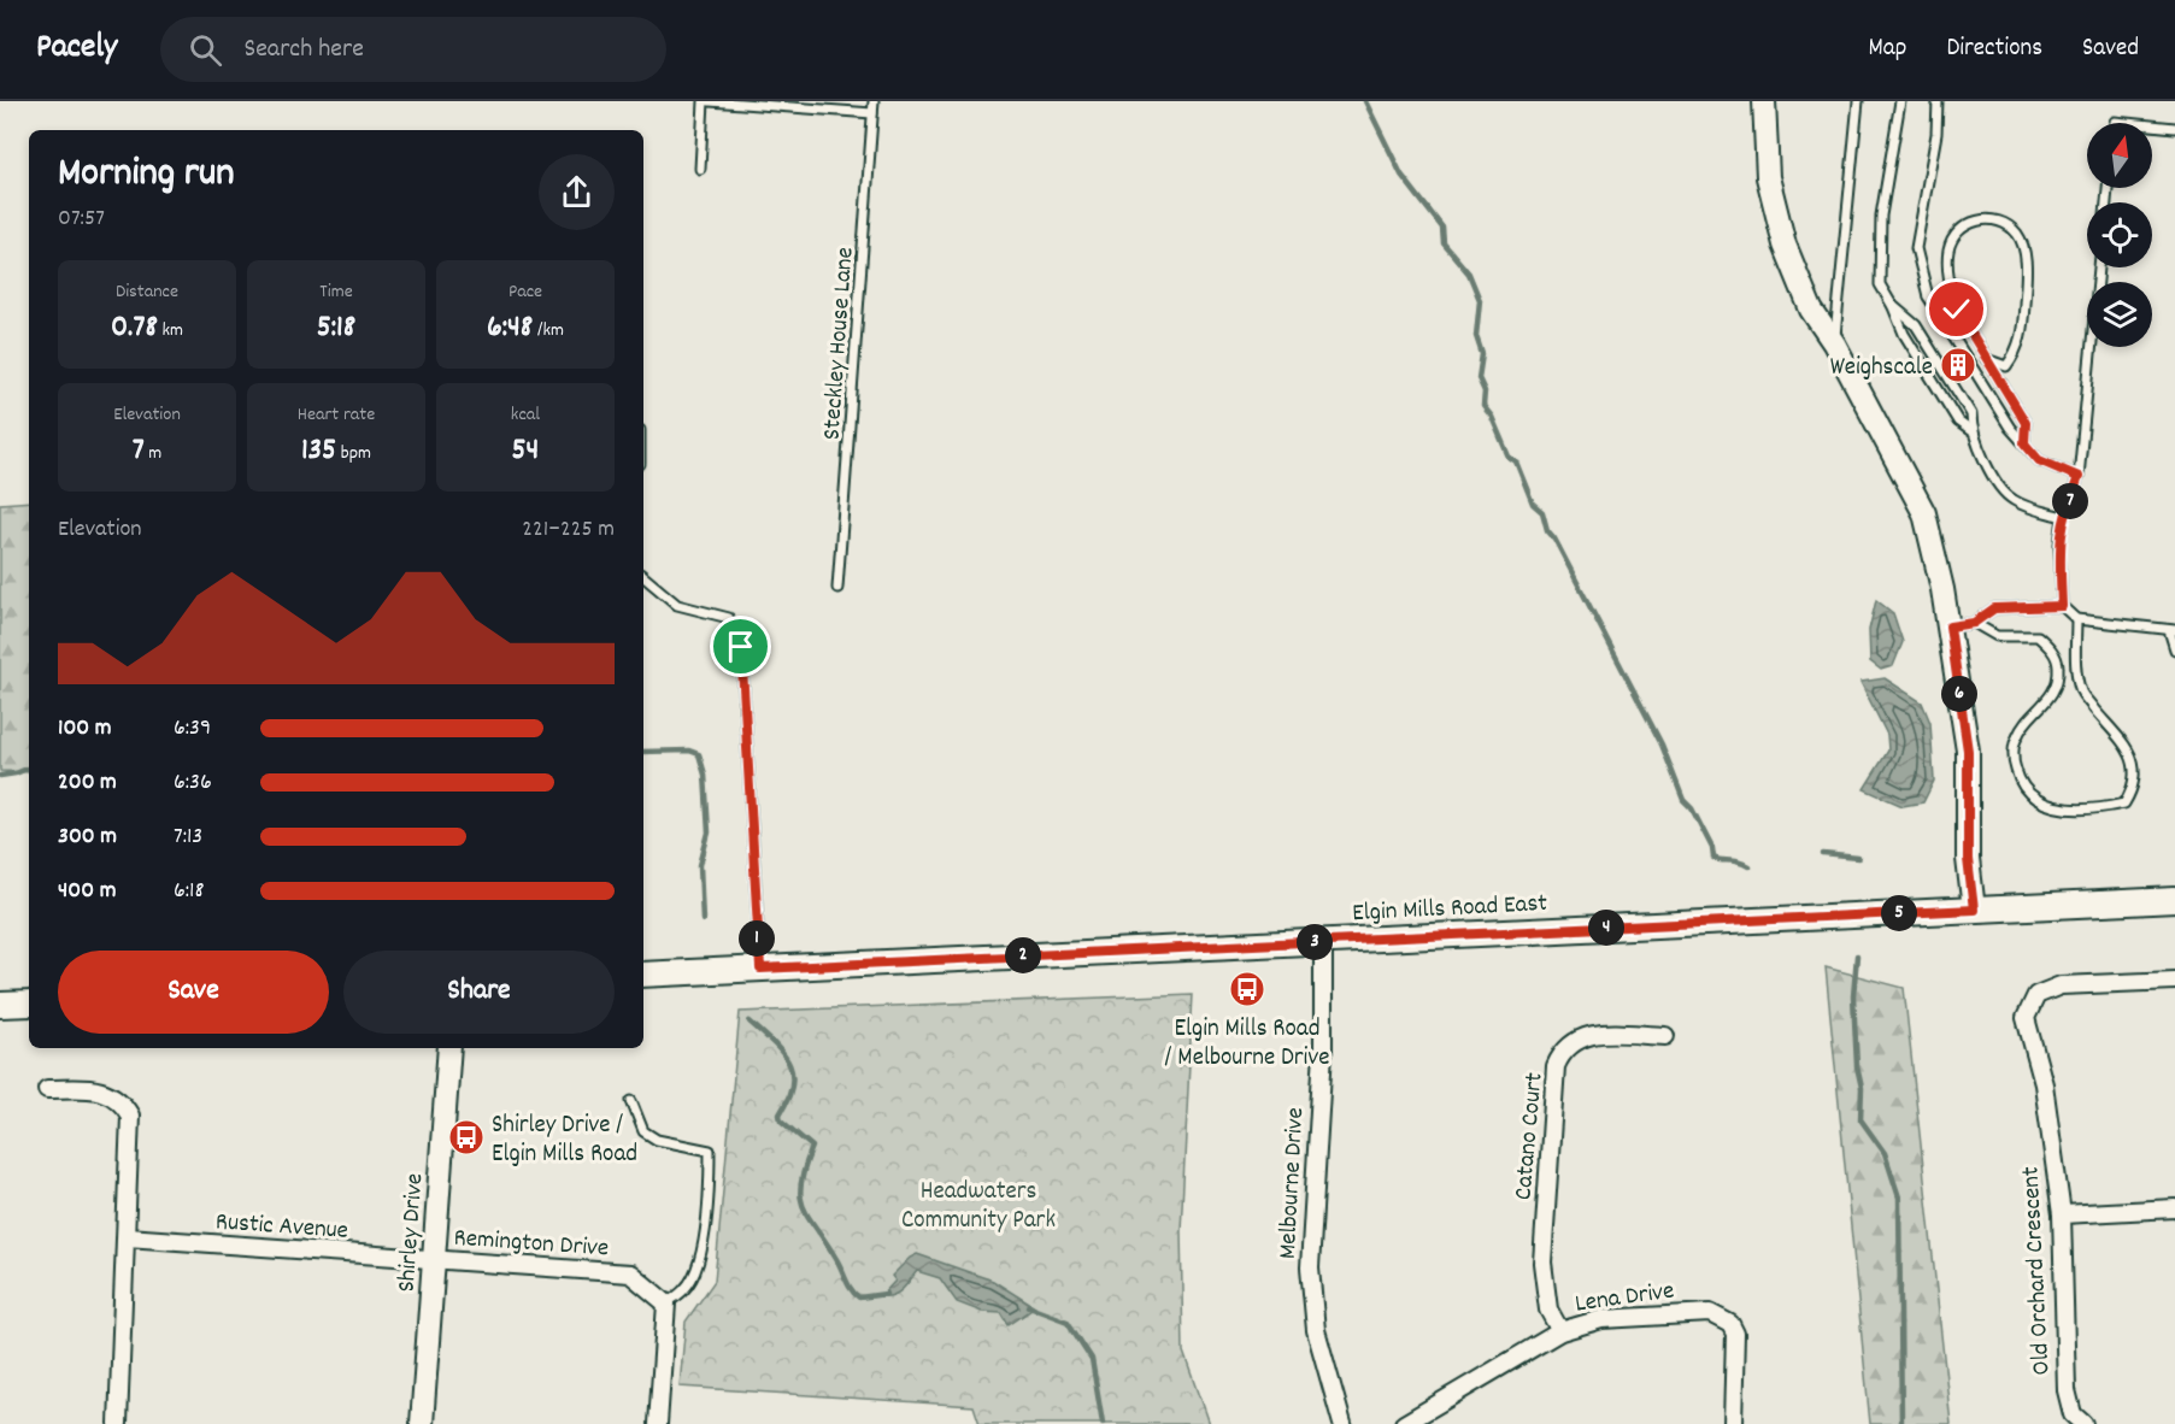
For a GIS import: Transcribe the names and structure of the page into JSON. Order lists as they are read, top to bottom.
{
  "streets": {
    "main road": ["Elgin Mills Road East"],
    "street": [
      "Catano Court",
      "Melbourne Drive",
      "Rustic Avenue",
      "Shirley Drive",
      "Remington Drive",
      "Old Orchard Crescent",
      "Lena Drive"
    ],
    "lane": ["Steckley House Lane"]
  },
  "crossings": [
    ["Elgin Mills Road East", "Melbourne Drive"],
    ["Catano Court", "Lena Drive"],
    ["Rustic Avenue", "Shirley Drive"],
    ["Rustic Avenue", "Remington Drive"],
    ["Shirley Drive", "Remington Drive"]
  ],
  "parks": ["Headwaters Community Park"],
  "places": {
    "building": ["Weighscale"],
    "bus stop": ["Elgin Mills Road / Melbourne Drive", "Shirley Drive / Elgin Mills Road"]
  },
  "north": "top",
  "page": {
    "header": "Pacely",
    "search": "Search here",
    "nav": ["Map", "Directions", "Saved"],
    "heading": ["Morning run", "07:57"],
    "stats": [
      ["Distance", "0.78 km"],
      ["Time", "5:18"],
      ["Pace", "6:48 /km"],
      ["Elevation", "7 m"],
      ["Heart rate", "135 bpm"],
      ["kcal", "54"]
    ],
    "pins": [
      "7",
      "6",
      "5",
      "4",
      "1",
      "3",
      "2"
    ],
    "chart": ["Elevation", "221–225 m"],
    "list": [
      {
        "name": "100 m",
        "note": "6:39"
      },
      {
        "name": "200 m",
        "note": "6:36"
      },
      {
        "name": "300 m",
        "note": "7:13"
      },
      {
        "name": "400 m",
        "note": "6:18"
      }
    ],
    "buttons": ["Save", "Share"]
  }
}
